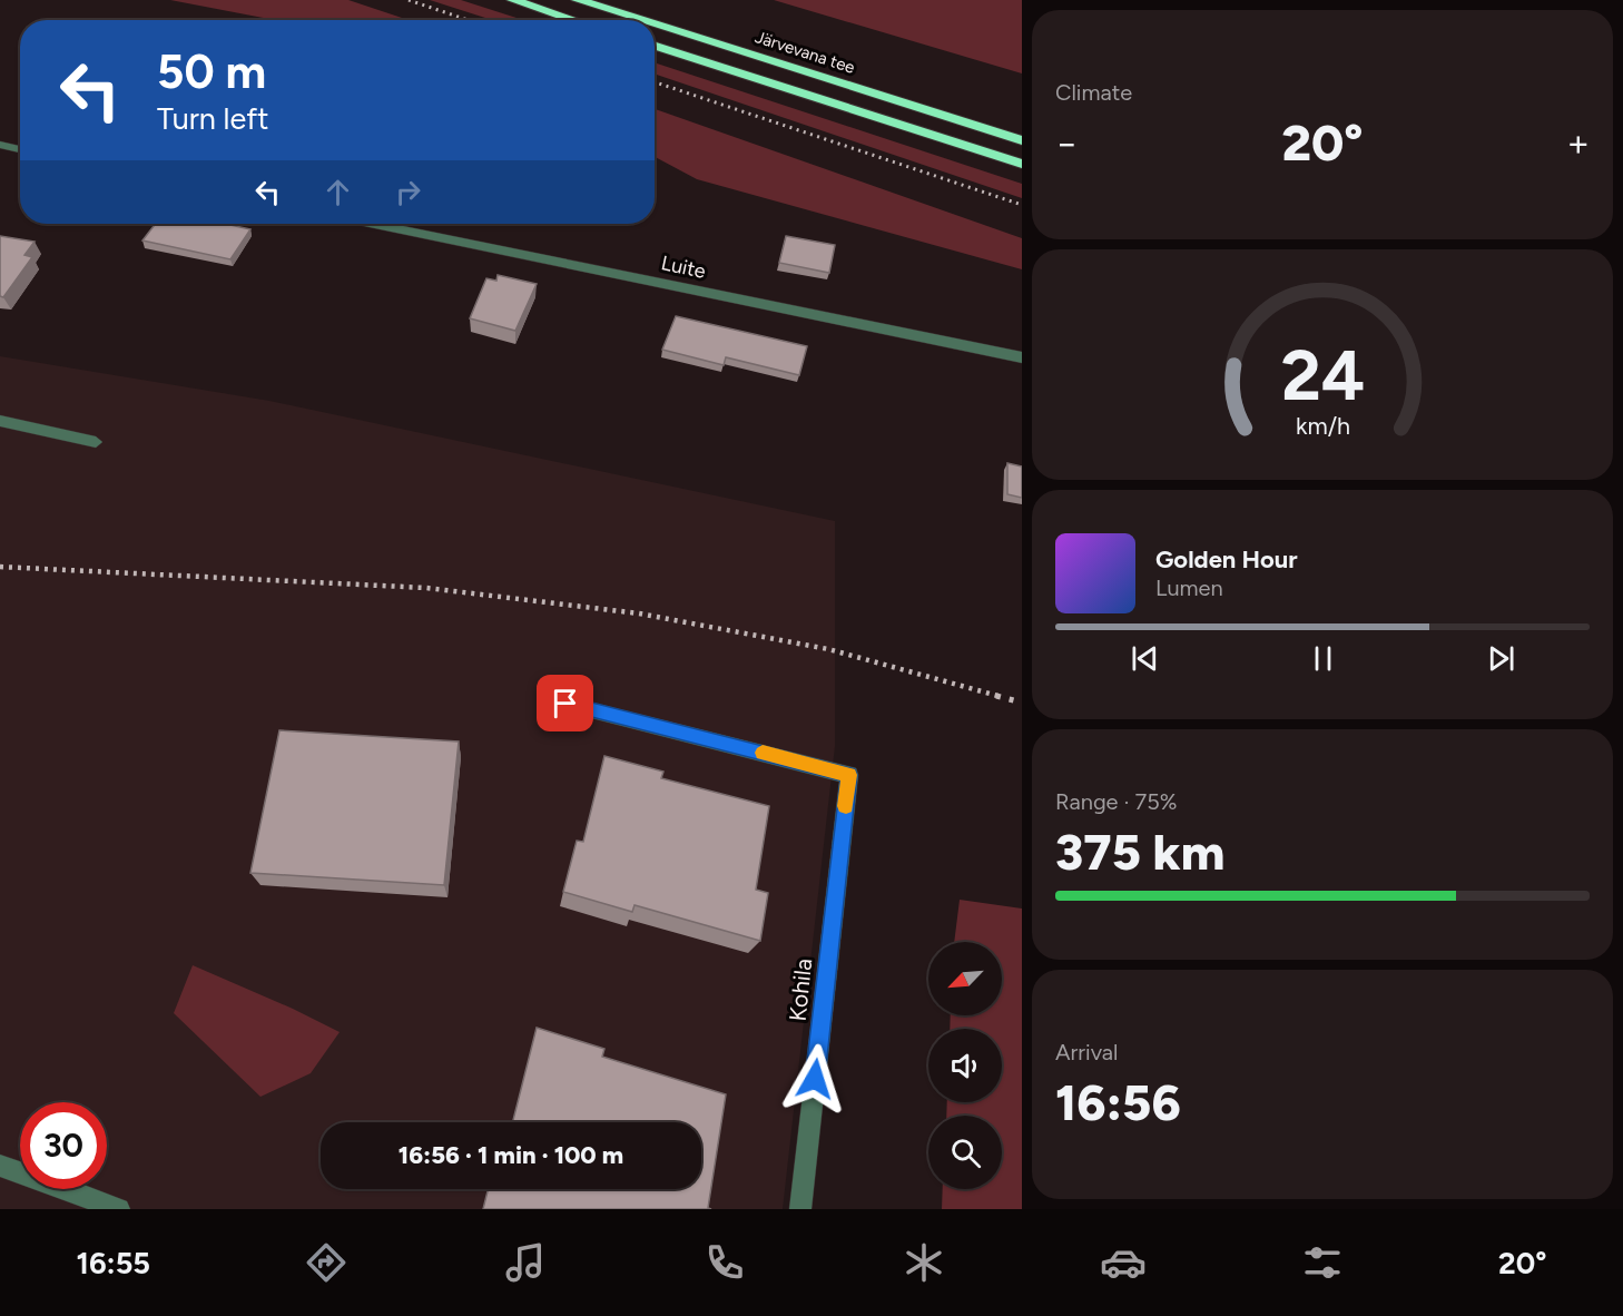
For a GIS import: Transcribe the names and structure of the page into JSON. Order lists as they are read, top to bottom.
{
  "streets": {
    "highway": ["Järvevana tee"],
    "street": ["Luite", "Kohila"]
  },
  "north": "bottom left",
  "page": {
    "tile": [
      "Climate",
      ["Range · 75%", "375 km"],
      ["Arrival", "16:56"]
    ],
    "turn": ["50 m", "Turn left"],
    "heat": ["−", "20°", "+"],
    "song": ["Golden Hour", "Lumen"],
    "limit": "30",
    "trip": "16:56 · 1 min · 100 m",
    "tabs": ["16:55", "20°"],
    "gauge": ["24", "km/h"]
  }
}
